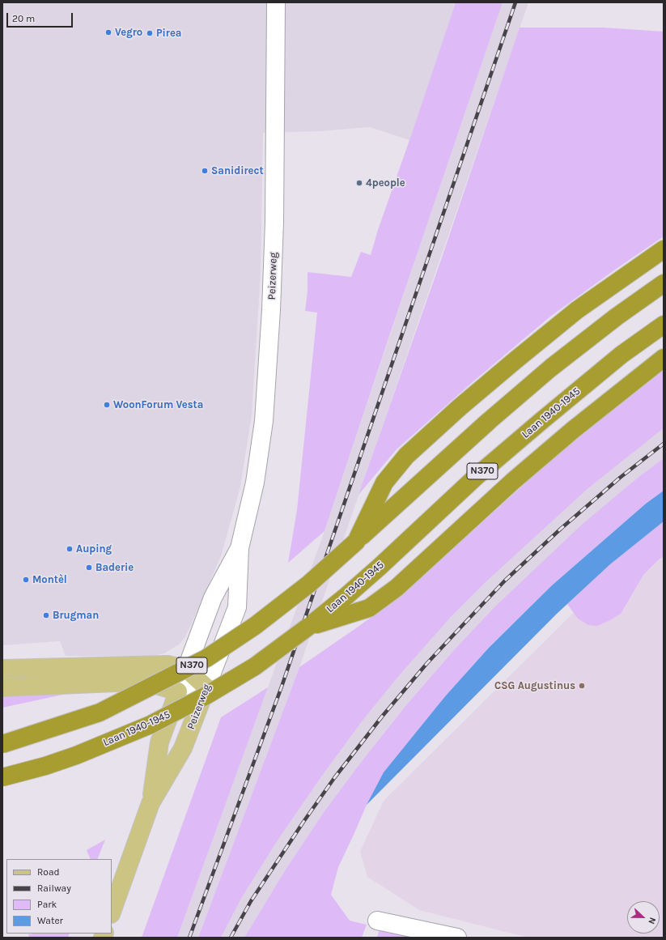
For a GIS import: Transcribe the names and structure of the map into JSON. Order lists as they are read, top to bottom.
{
  "streets": {
    "highway": ["Laan 1940-1945", "N370"],
    "main road": ["Peizerweg"]
  },
  "crossings": [
    ["Laan 1940-1945", "N370"]
  ],
  "places": [
    "Vegro",
    "Pirea",
    "Sanidirect",
    "4people",
    "WoonForum Vesta",
    "Auping",
    "Baderie",
    "Montèl",
    "Brugman",
    "CSG Augustinus"
  ],
  "legend": [
    "Road",
    "Railway",
    "Park",
    "Water"
  ],
  "scale_bar": "20 m",
  "north": "right"
}
